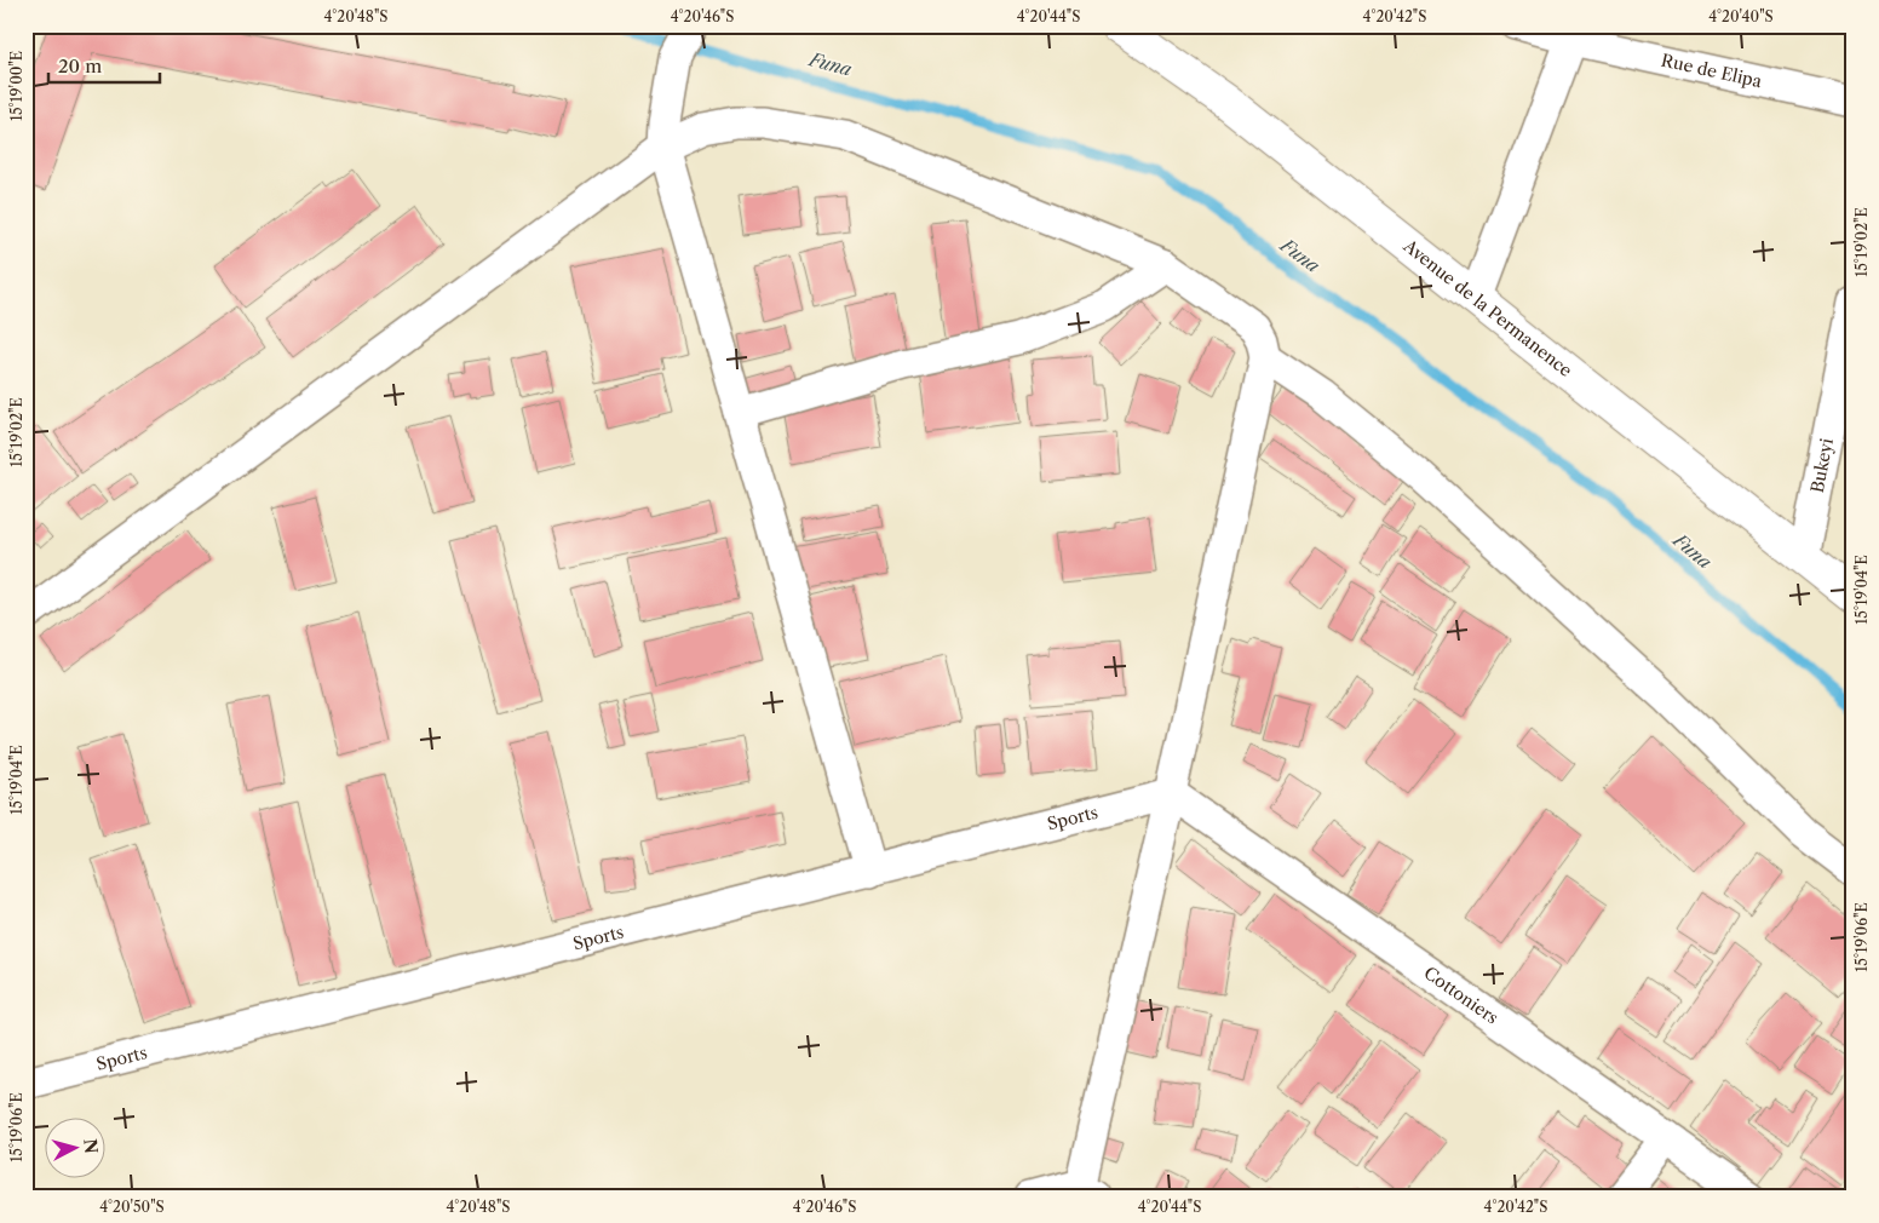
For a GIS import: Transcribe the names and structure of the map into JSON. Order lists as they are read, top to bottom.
{
  "streets": {
    "street": [
      "Rue de Elipa",
      "Avenue de la Permanence",
      "Bukeyi",
      "Sports",
      "Cottoniers"
    ]
  },
  "crossings": [
    ["Avenue de la Permanence", "Bukeyi"],
    ["Sports", "Cottoniers"]
  ],
  "water": ["Funa"],
  "scale_bar": "20 m",
  "north": "right",
  "coordinates": [
    "4°20'48\"S",
    "4°20'46\"S",
    "4°20'44\"S",
    "4°20'42\"S",
    "4°20'40\"S",
    "15°19'00\"E",
    "15°19'02\"E",
    "15°19'04\"E",
    "15°19'06\"E",
    "4°20'50\"S"
  ]
}
